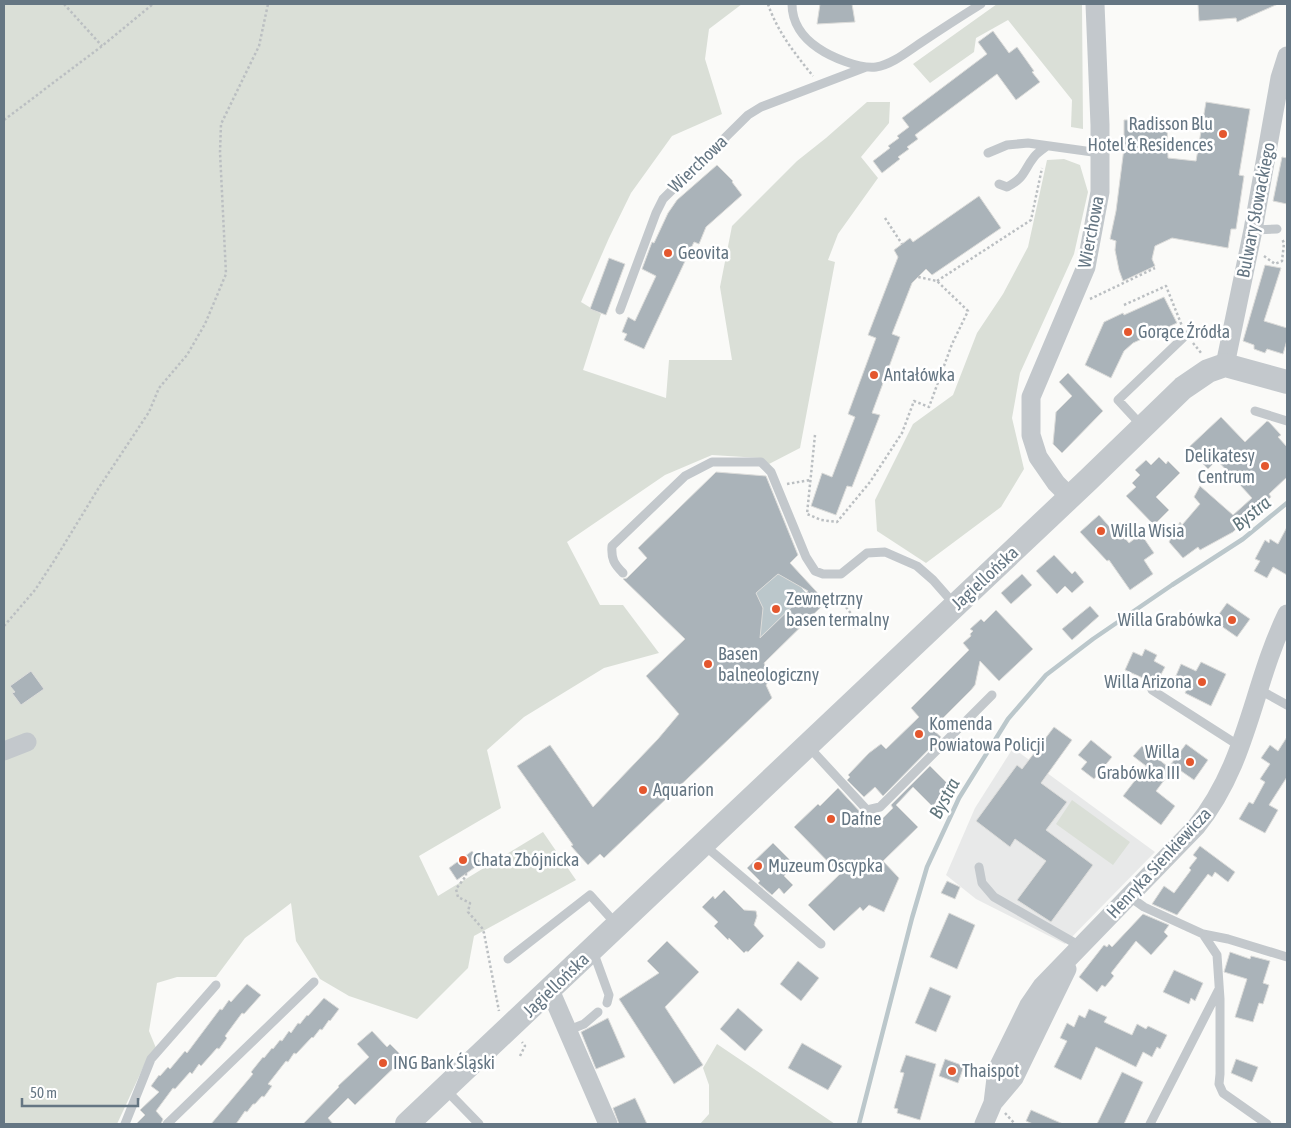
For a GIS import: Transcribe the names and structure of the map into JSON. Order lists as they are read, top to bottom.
{
  "streets": {
    "street": [
      "Wierchowa",
      "Bulwary Słowackiego",
      "Jagiellońska",
      "Henryka Sienkiewicza"
    ]
  },
  "crossings": [
    ["Wierchowa", "Jagiellońska"],
    ["Bulwary Słowackiego", "Jagiellońska"]
  ],
  "water": ["Bystra"],
  "places": [
    "Radisson Blu Hotel & Residences",
    "Geovita",
    "Gorące Źródła",
    "Antałówka",
    "Delikatesy Centrum",
    "Willa Wisia",
    "Zewnętrzny basen termalny",
    "Willa Grabówka",
    "Basen balneologiczny",
    "Willa Arizona",
    "Komenda Powiatowa Policji",
    "Willa Grabówka III",
    "Aquarion",
    "Dafne",
    "Chata Zbójnicka",
    "Muzeum Oscypka",
    "ING Bank Śląski",
    "Thaispot"
  ],
  "scale_bar": "50 m"
}
